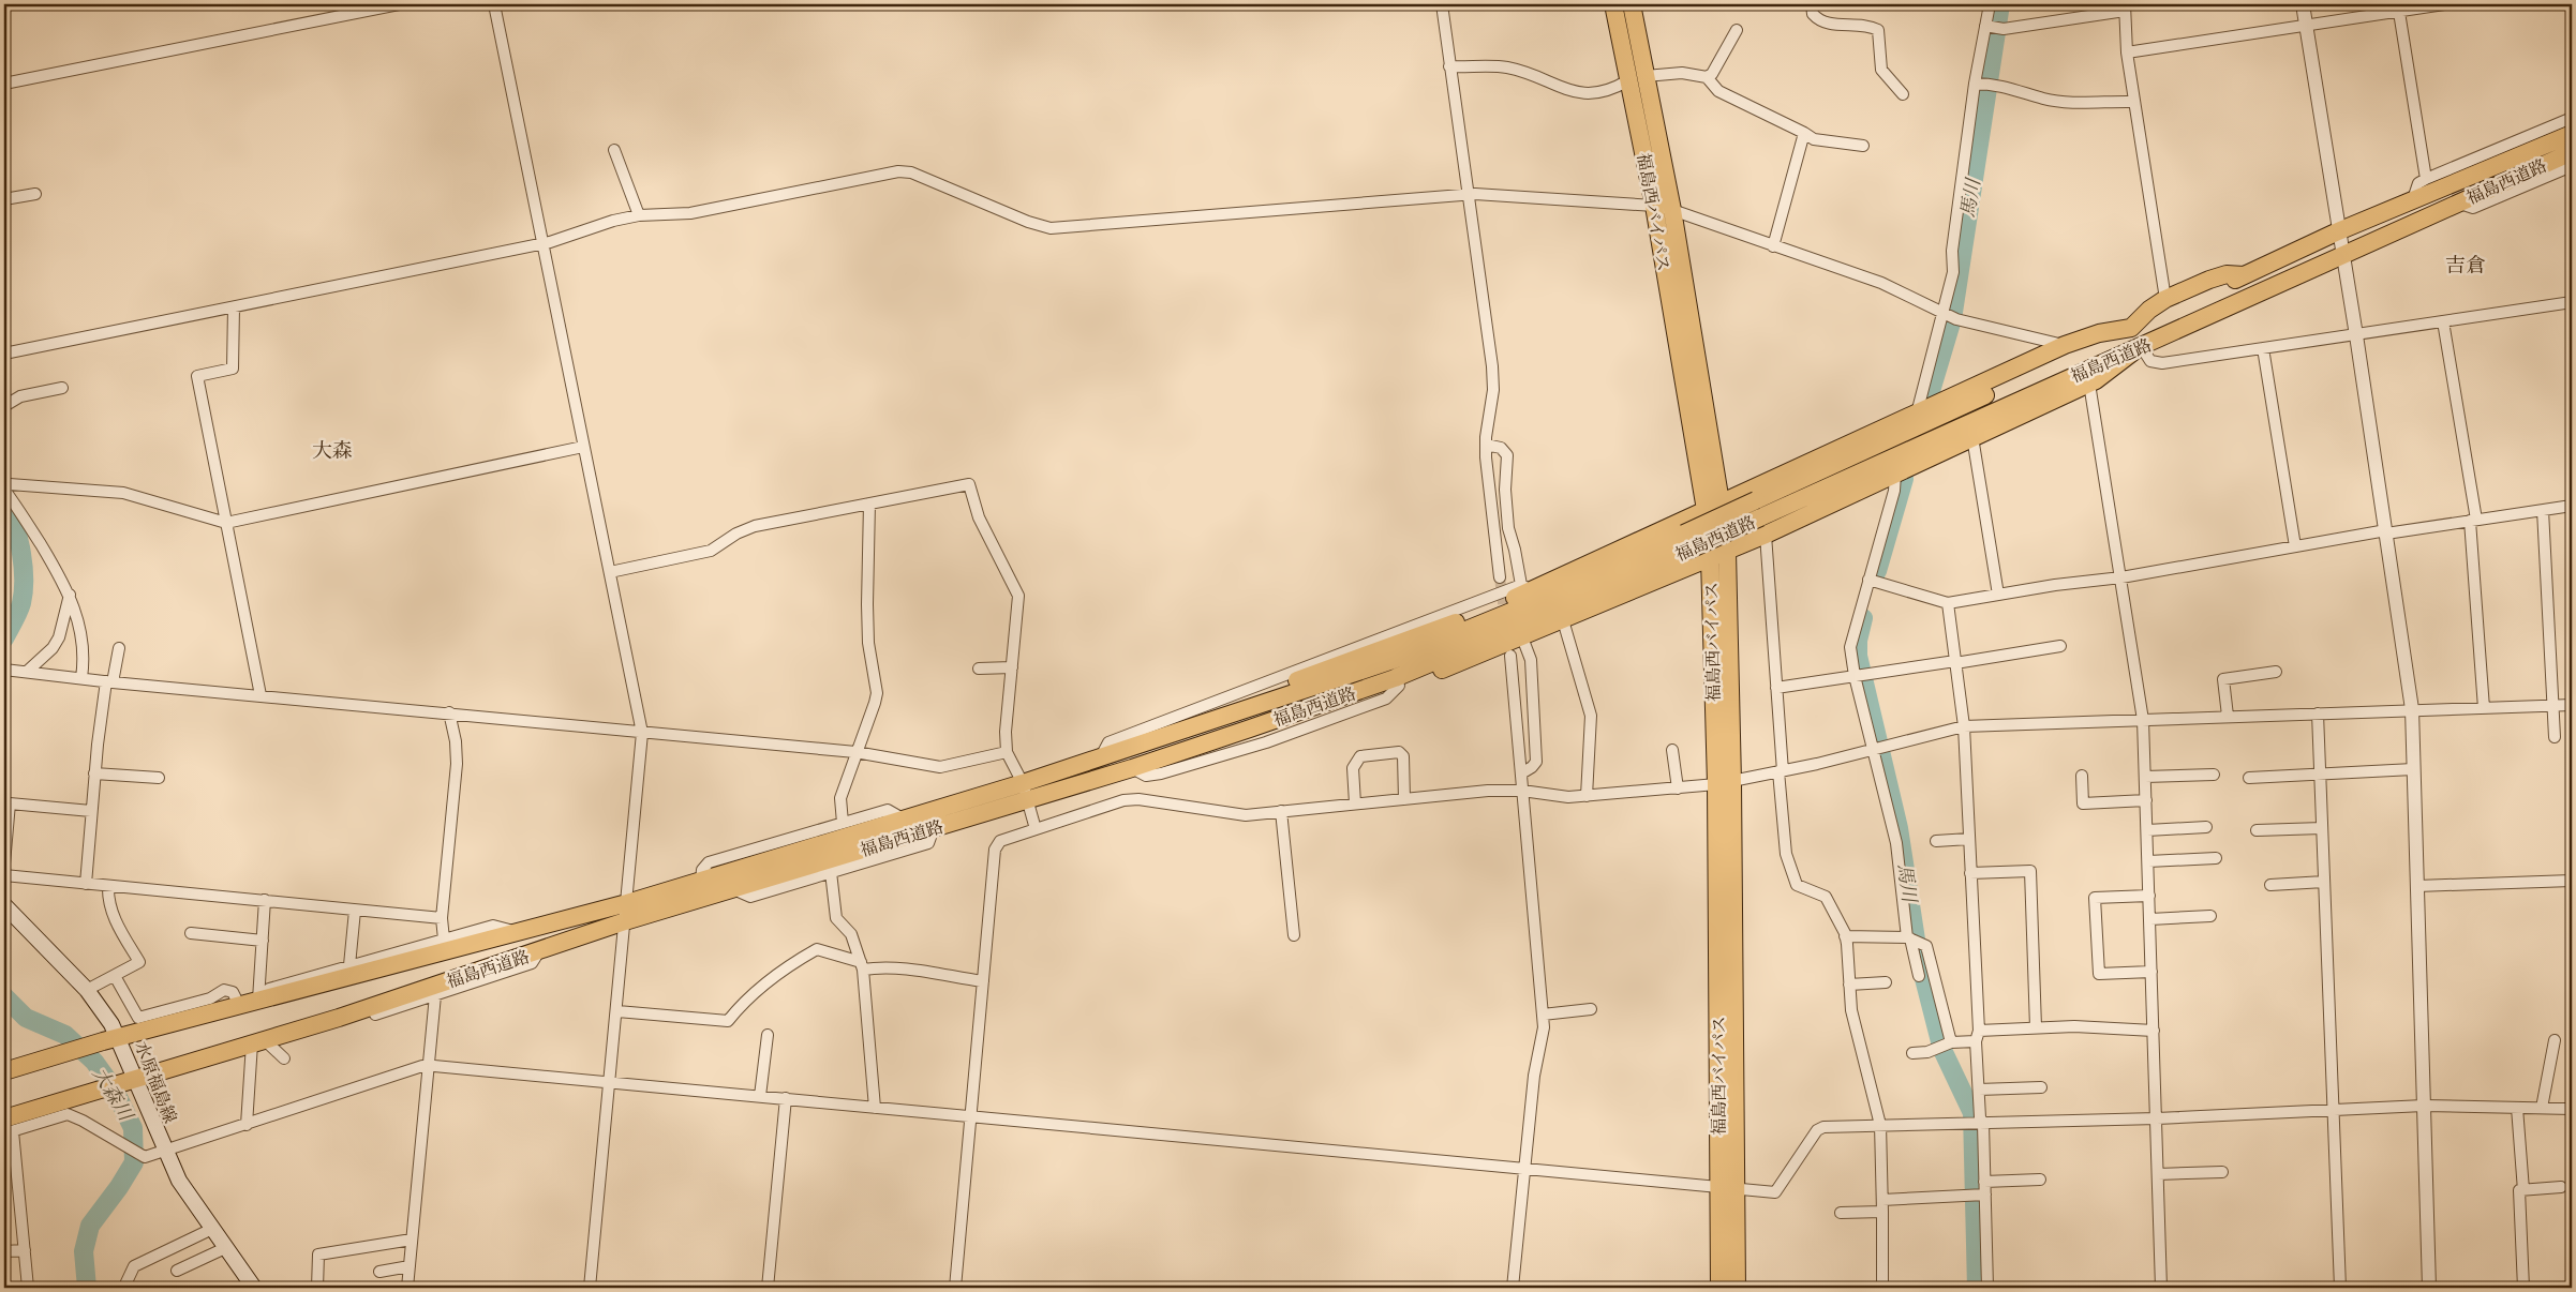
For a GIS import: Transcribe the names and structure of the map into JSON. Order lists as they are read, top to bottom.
{
  "streets": {
    "highway": ["福島西道路", "福島西バイパス"],
    "main road": ["水原福島線"]
  },
  "crossings": [
    ["福島西道路", "水原福島線"]
  ],
  "districts": ["吉倉", "大森"],
  "water": ["馬川", "大森川"]
}
